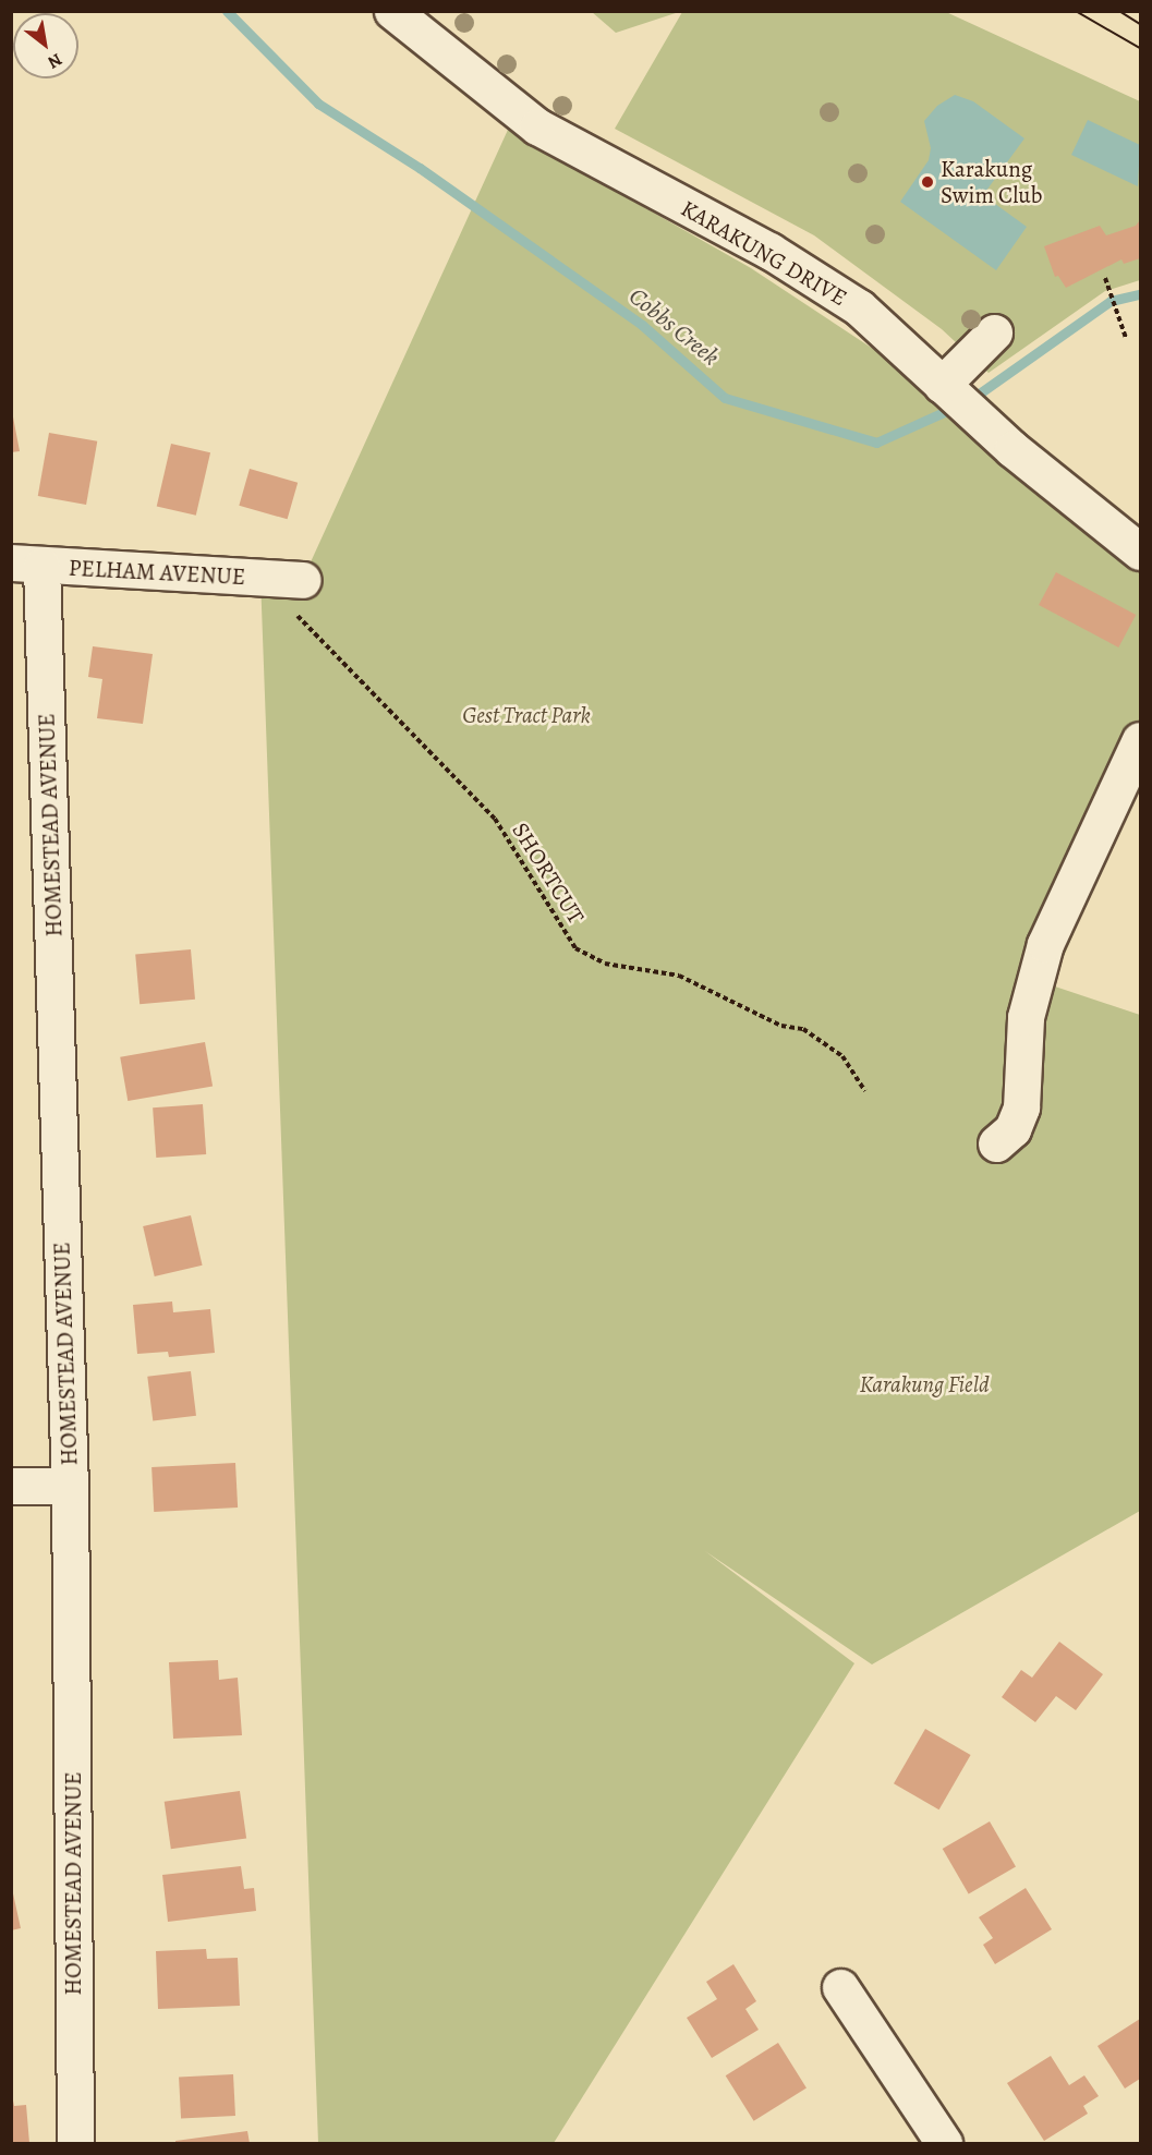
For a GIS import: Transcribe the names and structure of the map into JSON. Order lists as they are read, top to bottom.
{
  "streets": {
    "street": ["KARAKUNG DRIVE", "PELHAM AVENUE", "HOMESTEAD AVENUE"],
    "path": ["SHORTCUT"]
  },
  "crossings": [
    ["PELHAM AVENUE", "HOMESTEAD AVENUE"],
    ["PELHAM AVENUE", "SHORTCUT"]
  ],
  "water": ["Cobbs Creek"],
  "parks": ["Gest Tract Park", "Karakung Field"],
  "places": ["Karakung Swim Club"],
  "north": "bottom right"
}
